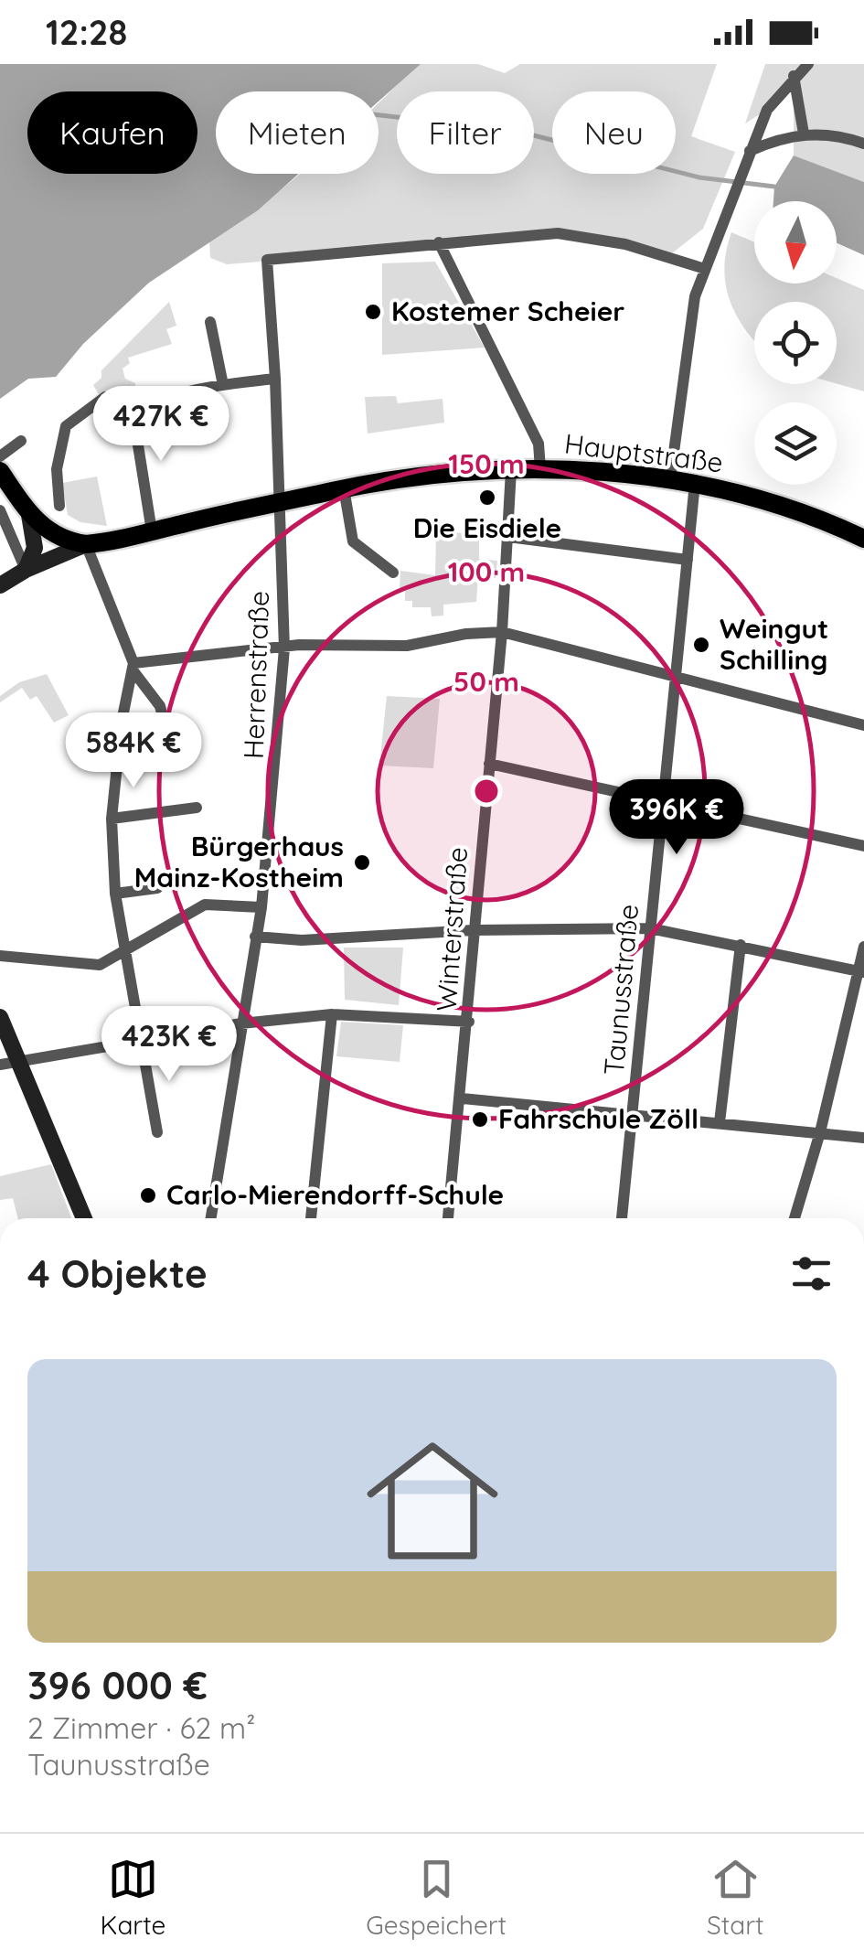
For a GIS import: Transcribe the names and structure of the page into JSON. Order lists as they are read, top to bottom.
{
  "streets": {
    "main road": ["Hauptstraße"],
    "street": ["Herrenstraße", "Winterstraße", "Taunusstraße"]
  },
  "crossings": [
    ["Hauptstraße", "Herrenstraße"],
    ["Hauptstraße", "Winterstraße"],
    ["Hauptstraße", "Taunusstraße"]
  ],
  "places": [
    "Kostemer Scheier",
    "Die Eisdiele",
    "Weingut Schilling",
    "Bürgerhaus Mainz-Kostheim",
    "Fahrschule Zöll",
    "Carlo-Mierendorff-Schule"
  ],
  "north": "bottom",
  "page": {
    "status": "12:28",
    "chip": [
      "Kaufen",
      "Mieten",
      "Filter",
      "Neu"
    ],
    "price": [
      "427K €",
      "584K €",
      "396K €",
      "423K €"
    ],
    "heading": "4 Objekte",
    "list": [
      {
        "name": "396 000 €",
        "note": "2 Zimmer · 62 m² · Taunusstraße"
      }
    ],
    "tabs": ["Karte", "Gespeichert", "Start"]
  },
  "rings": ["150 m", "100 m", "50 m"]
}
